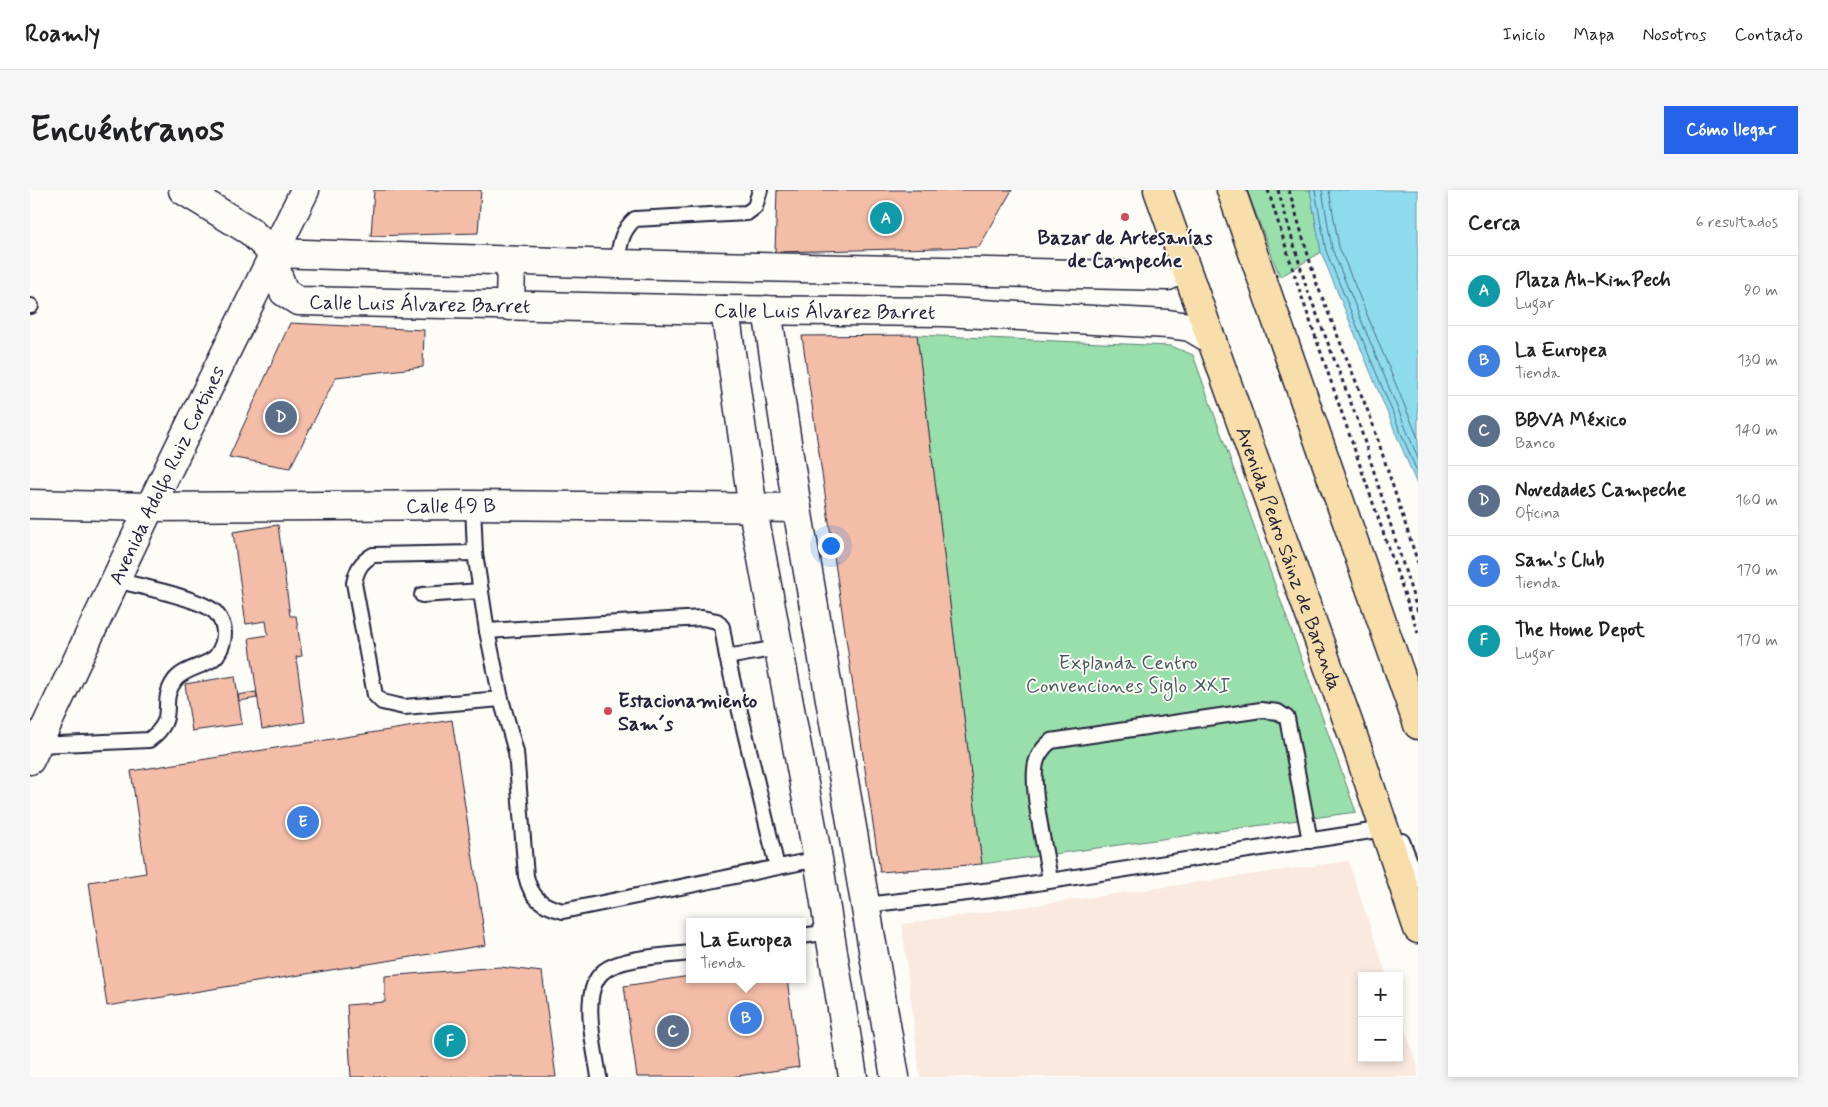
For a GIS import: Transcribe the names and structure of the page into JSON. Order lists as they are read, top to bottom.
{
  "streets": {
    "main road": [
      "Calle Luis Álvarez Barret",
      "Avenida Adolfo Ruiz Cortines",
      "Calle 49 B",
      "Avenida Pedro Sáinz de Baranda"
    ]
  },
  "crossings": [
    ["Calle Luis Álvarez Barret", "Avenida Adolfo Ruiz Cortines"],
    ["Calle Luis Álvarez Barret", "Avenida Pedro Sáinz de Baranda"],
    ["Avenida Adolfo Ruiz Cortines", "Calle 49 B"]
  ],
  "parks": ["Explanda Centro Convenciones Siglo XXI"],
  "places": ["Bazar de Artesanías de Campeche", "Estacionamiento Sam´s"],
  "page": {
    "header": "Roamly",
    "nav": [
      "Inicio",
      "Mapa",
      "Nosotros",
      "Contacto"
    ],
    "buttons": "Cómo llegar",
    "title": "Encuéntranos",
    "heading": ["Cerca", "6 resultados"],
    "pins": [
      "A",
      "D",
      "E",
      "B",
      "C",
      "F"
    ],
    "list": [
      {
        "mark": "A",
        "name": "Plaza Ah-KimPech",
        "note": "Lugar",
        "value": "90 m"
      },
      {
        "mark": "B",
        "name": "La Europea",
        "note": "Tienda",
        "value": "130 m"
      },
      {
        "mark": "C",
        "name": "BBVA México",
        "note": "Banco",
        "value": "140 m"
      },
      {
        "mark": "D",
        "name": "Novedades Campeche",
        "note": "Oficina",
        "value": "160 m"
      },
      {
        "mark": "E",
        "name": "Sam's Club",
        "note": "Tienda",
        "value": "170 m"
      },
      {
        "mark": "F",
        "name": "The Home Depot",
        "note": "Lugar",
        "value": "170 m"
      }
    ],
    "popup": ["La Europea", "Tienda"],
    "map_buttons": ["+", "−"]
  }
}
